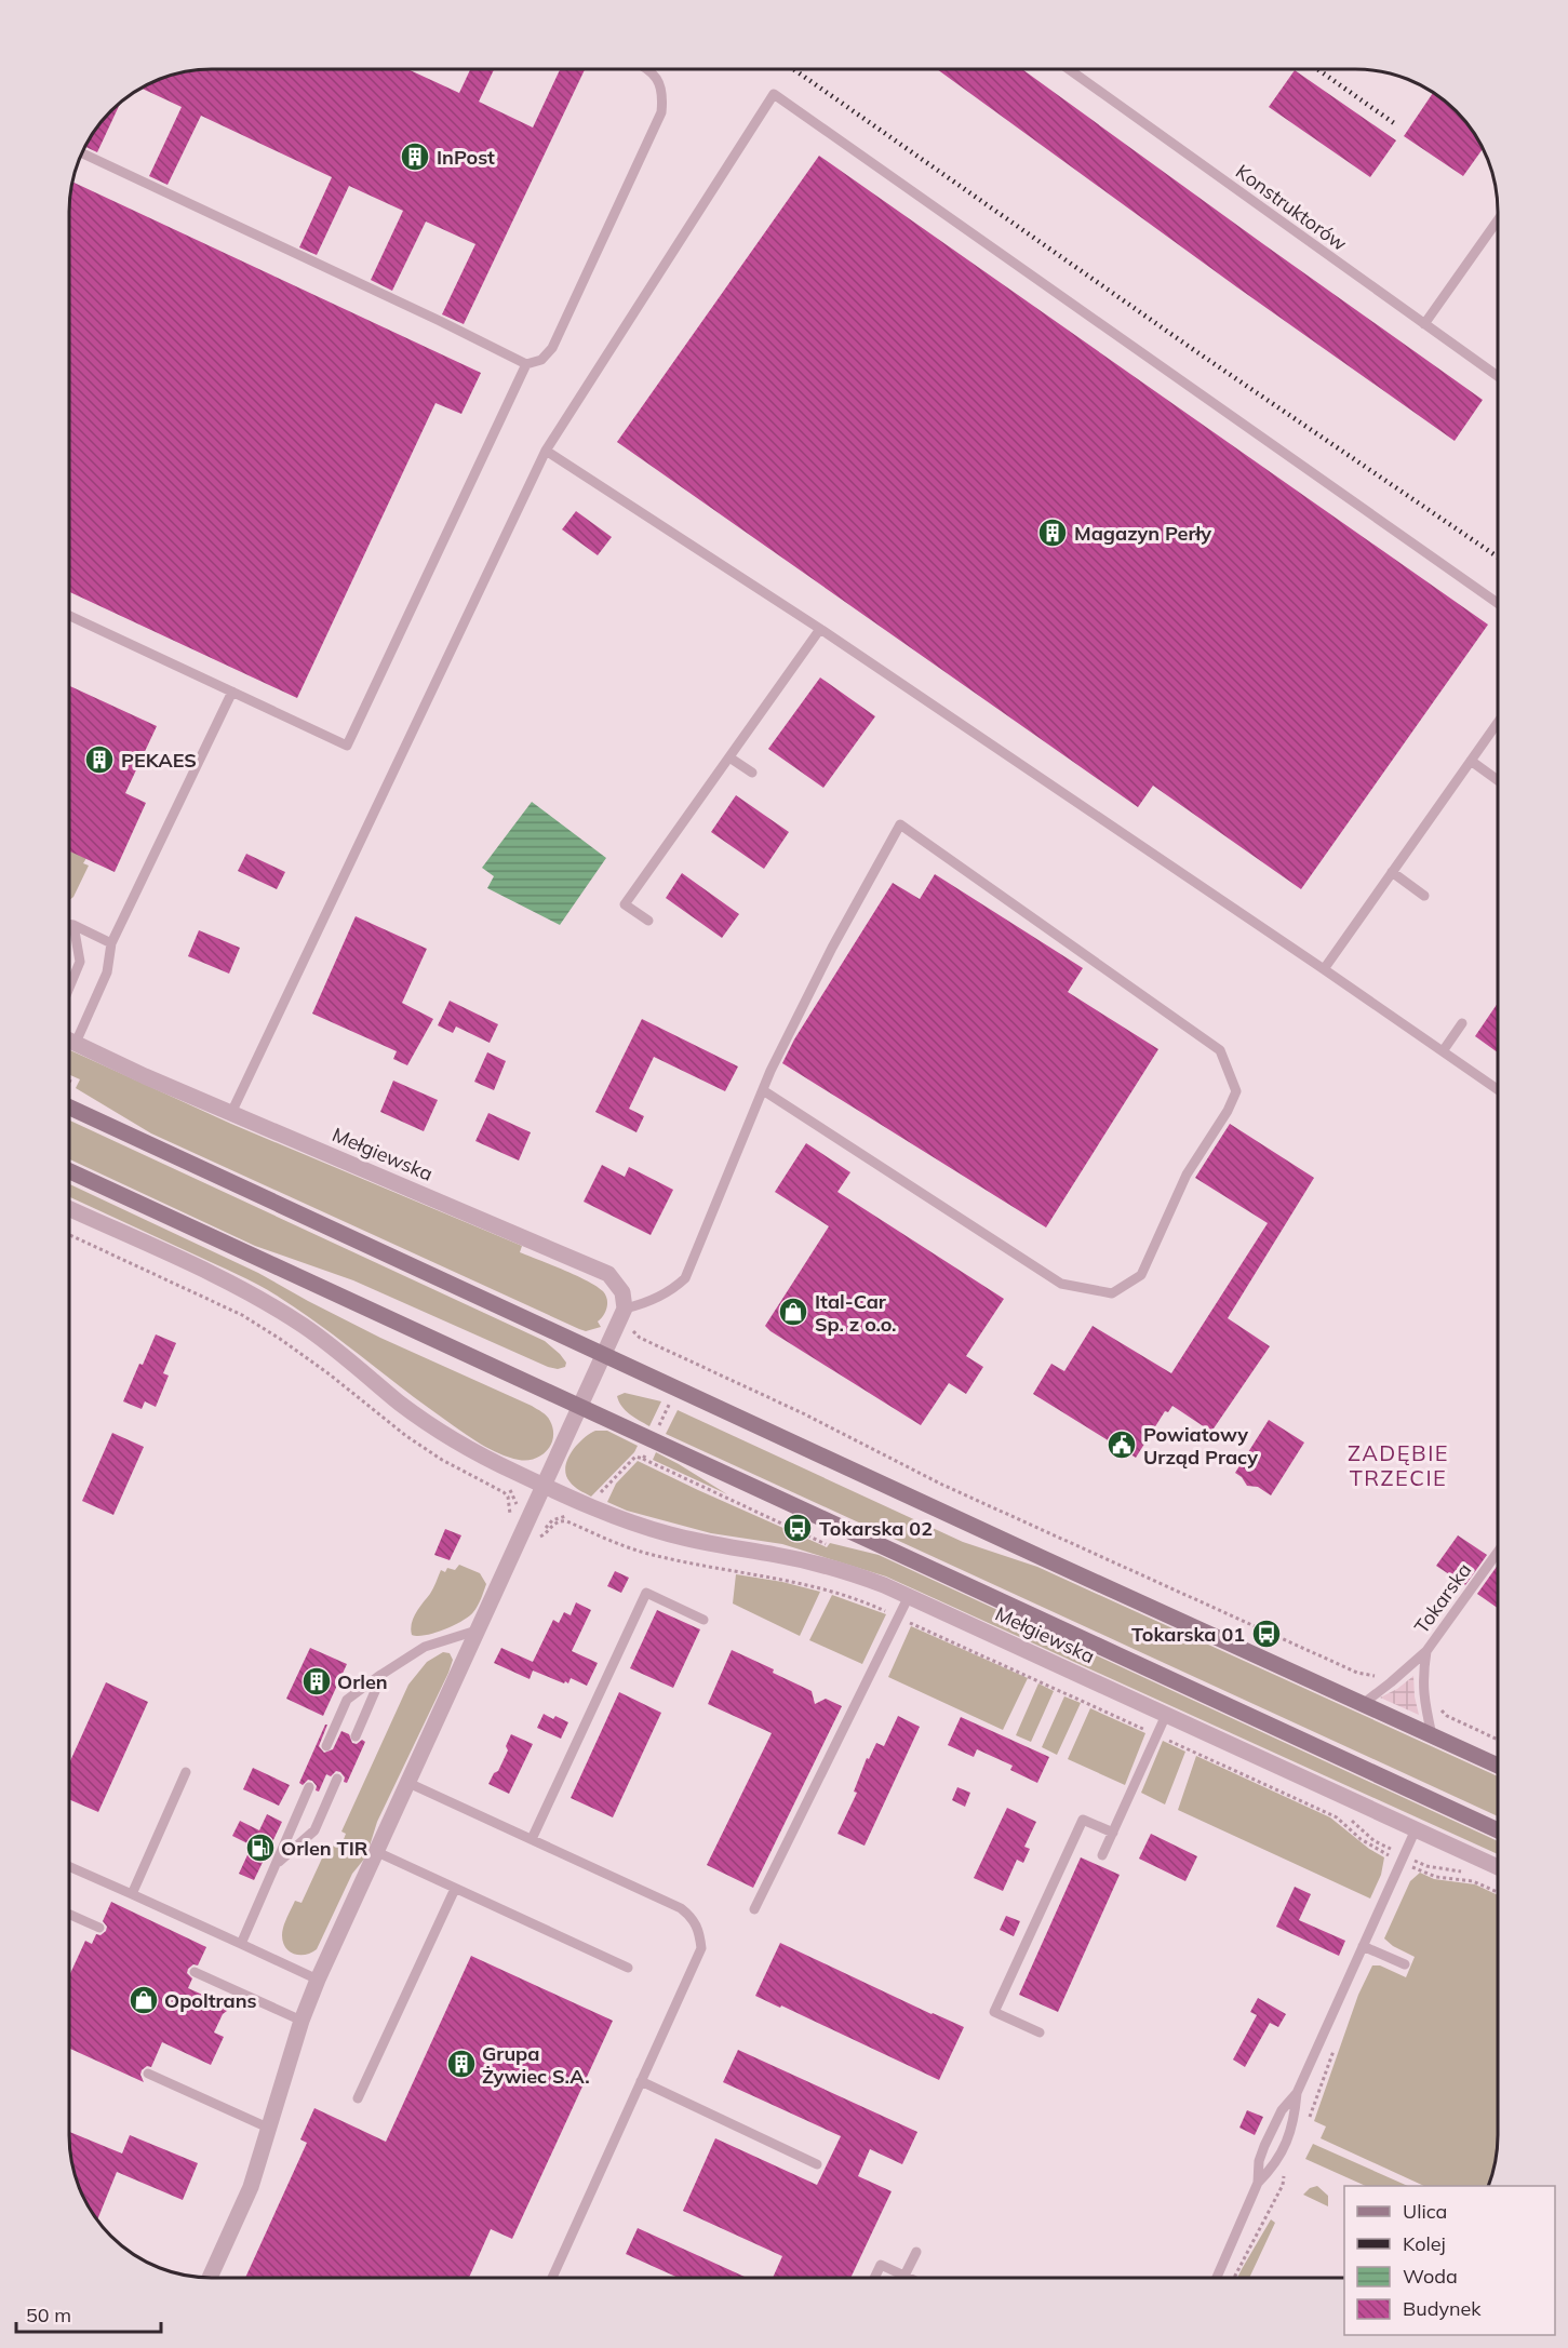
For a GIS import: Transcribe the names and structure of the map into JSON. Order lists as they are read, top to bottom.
{
  "streets": {
    "main road": ["Mełgiewska"],
    "lane": ["Konstruktorów", "Tokarska"]
  },
  "districts": ["ZADĘBIE TRZECIE"],
  "places": {
    "building": [
      "InPost",
      "Magazyn Perły",
      "PEKAES",
      "Orlen",
      "Grupa Żywiec S.A."
    ],
    "shop": ["Ital-Car Sp. z o.o.", "Opoltrans"],
    "public building": ["Powiatowy Urząd Pracy"],
    "bus stop": ["Tokarska 02", "Tokarska 01"],
    "fuel station": ["Orlen TIR"]
  },
  "legend": [
    "Ulica",
    "Kolej",
    "Woda",
    "Budynek"
  ],
  "scale_bar": "50 m"
}
